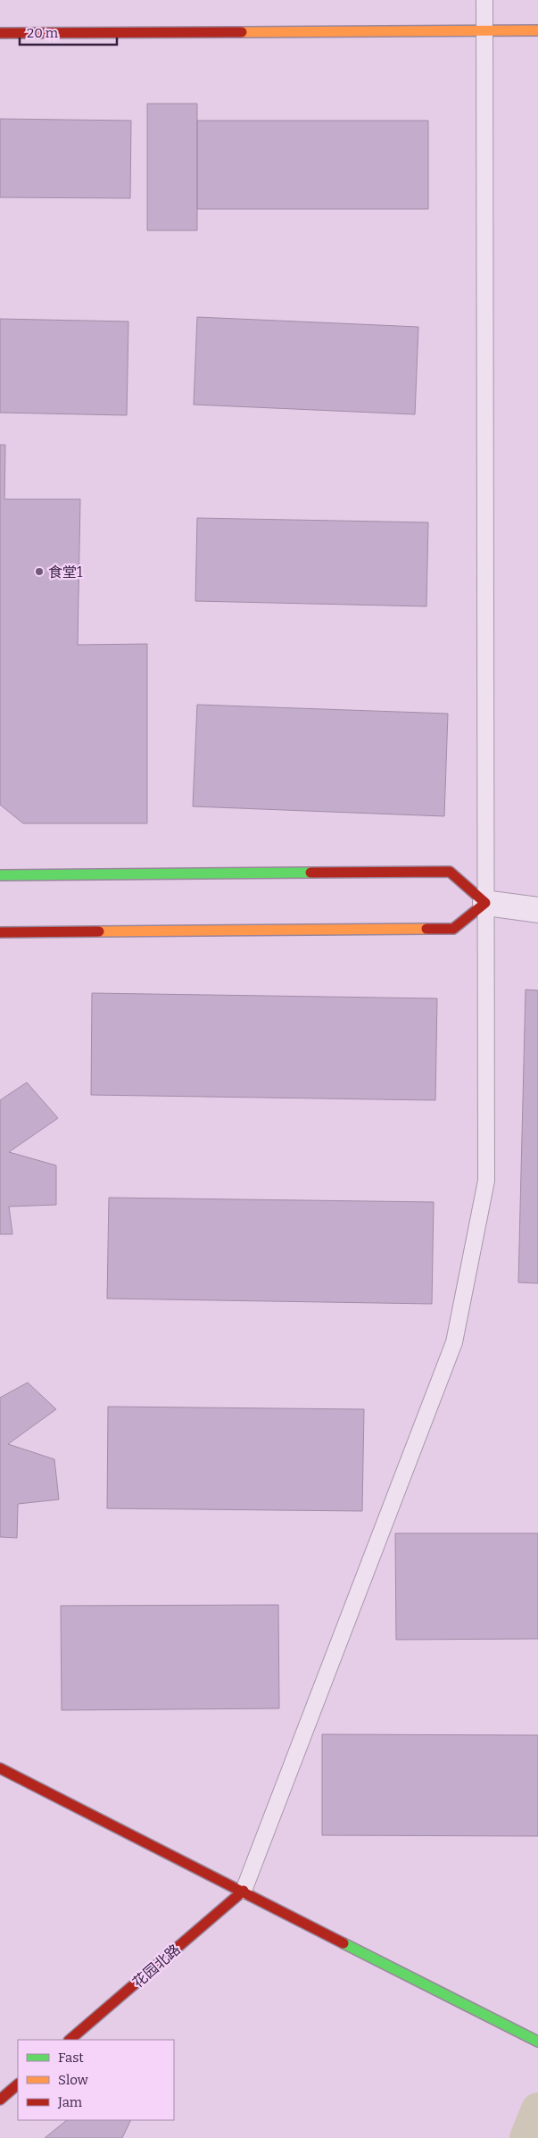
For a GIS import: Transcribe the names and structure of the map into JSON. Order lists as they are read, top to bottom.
{
  "streets": {
    "street": ["花园北路"]
  },
  "places": ["食堂1"],
  "legend": ["Fast", "Slow", "Jam"],
  "scale_bar": "20 m"
}
